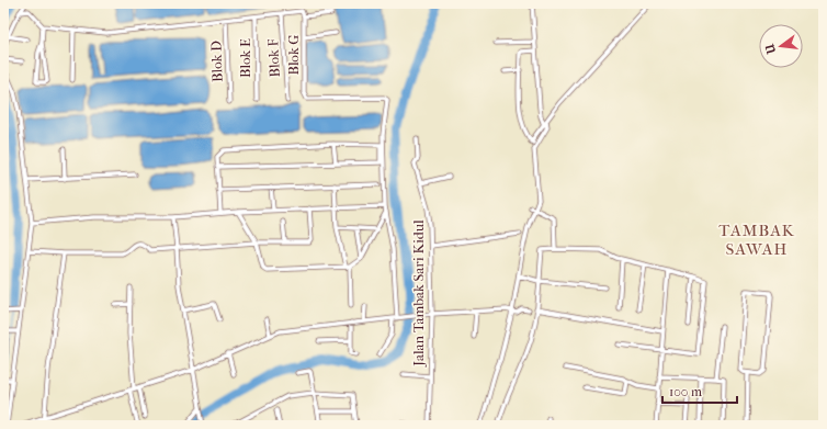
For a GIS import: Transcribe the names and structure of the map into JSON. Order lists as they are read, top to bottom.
{
  "streets": {
    "street": [
      "Blok G",
      "Blok E",
      "Blok F",
      "Blok D",
      "Jalan Tambak Sari Kidul"
    ]
  },
  "districts": ["TAMBAK SAWAH"],
  "scale_bar": "100 m",
  "north": "left"
}
